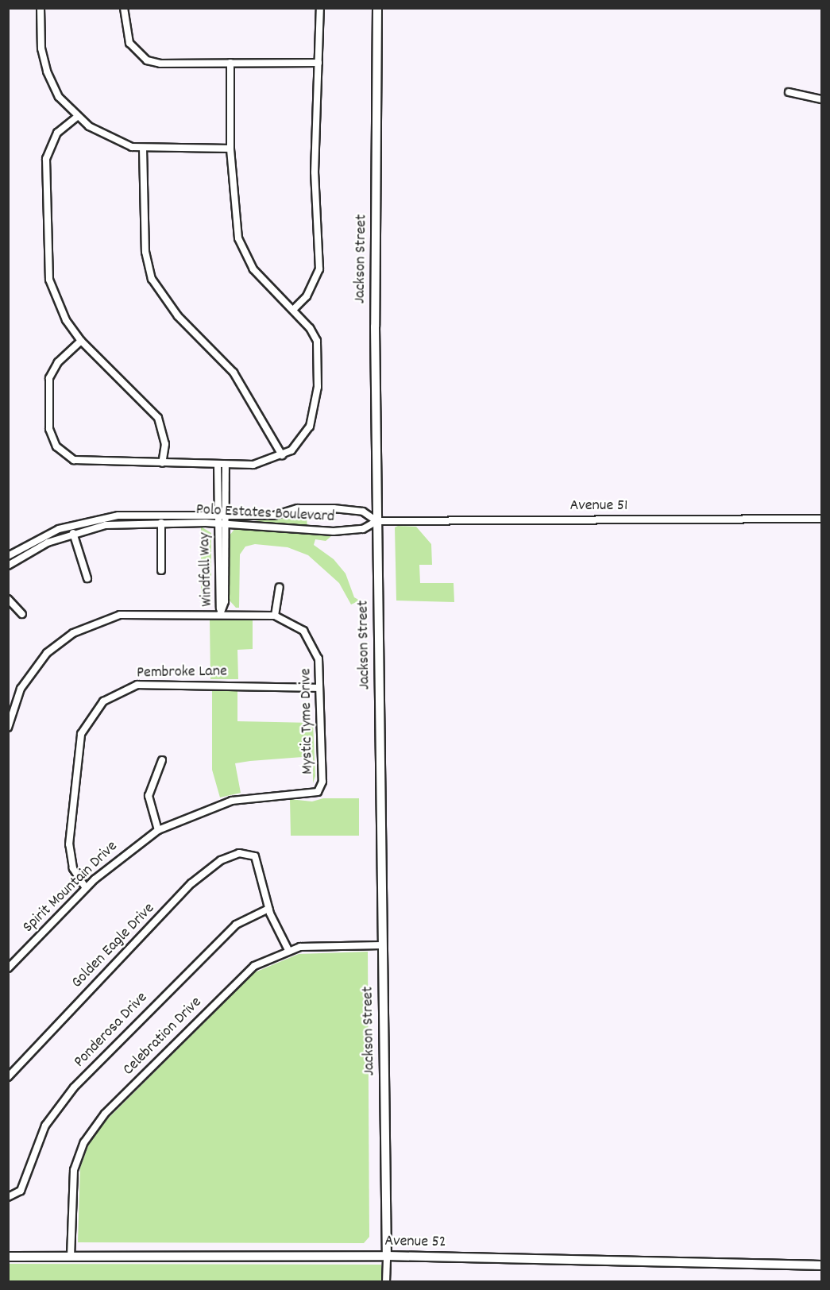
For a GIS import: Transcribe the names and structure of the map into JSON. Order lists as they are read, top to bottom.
{
  "streets": {
    "main road": ["Jackson Street", "Avenue 52"],
    "street": [
      "Avenue 51",
      "Polo Estates Boulevard",
      "Windfall Way",
      "Pembroke Lane",
      "Mystic Tyme Drive",
      "Spirit Mountain Drive",
      "Golden Eagle Drive",
      "Ponderosa Drive",
      "Celebration Drive"
    ]
  },
  "crossings": [
    ["Jackson Street", "Avenue 51"],
    ["Jackson Street", "Polo Estates Boulevard"],
    ["Jackson Street", "Celebration Drive"],
    ["Jackson Street", "Avenue 52"],
    ["Avenue 51", "Polo Estates Boulevard"],
    ["Polo Estates Boulevard", "Windfall Way"],
    ["Windfall Way", "Mystic Tyme Drive"],
    ["Pembroke Lane", "Mystic Tyme Drive"],
    ["Pembroke Lane", "Spirit Mountain Drive"],
    ["Mystic Tyme Drive", "Spirit Mountain Drive"],
    ["Golden Eagle Drive", "Ponderosa Drive"],
    ["Celebration Drive", "Avenue 52"]
  ]
}
